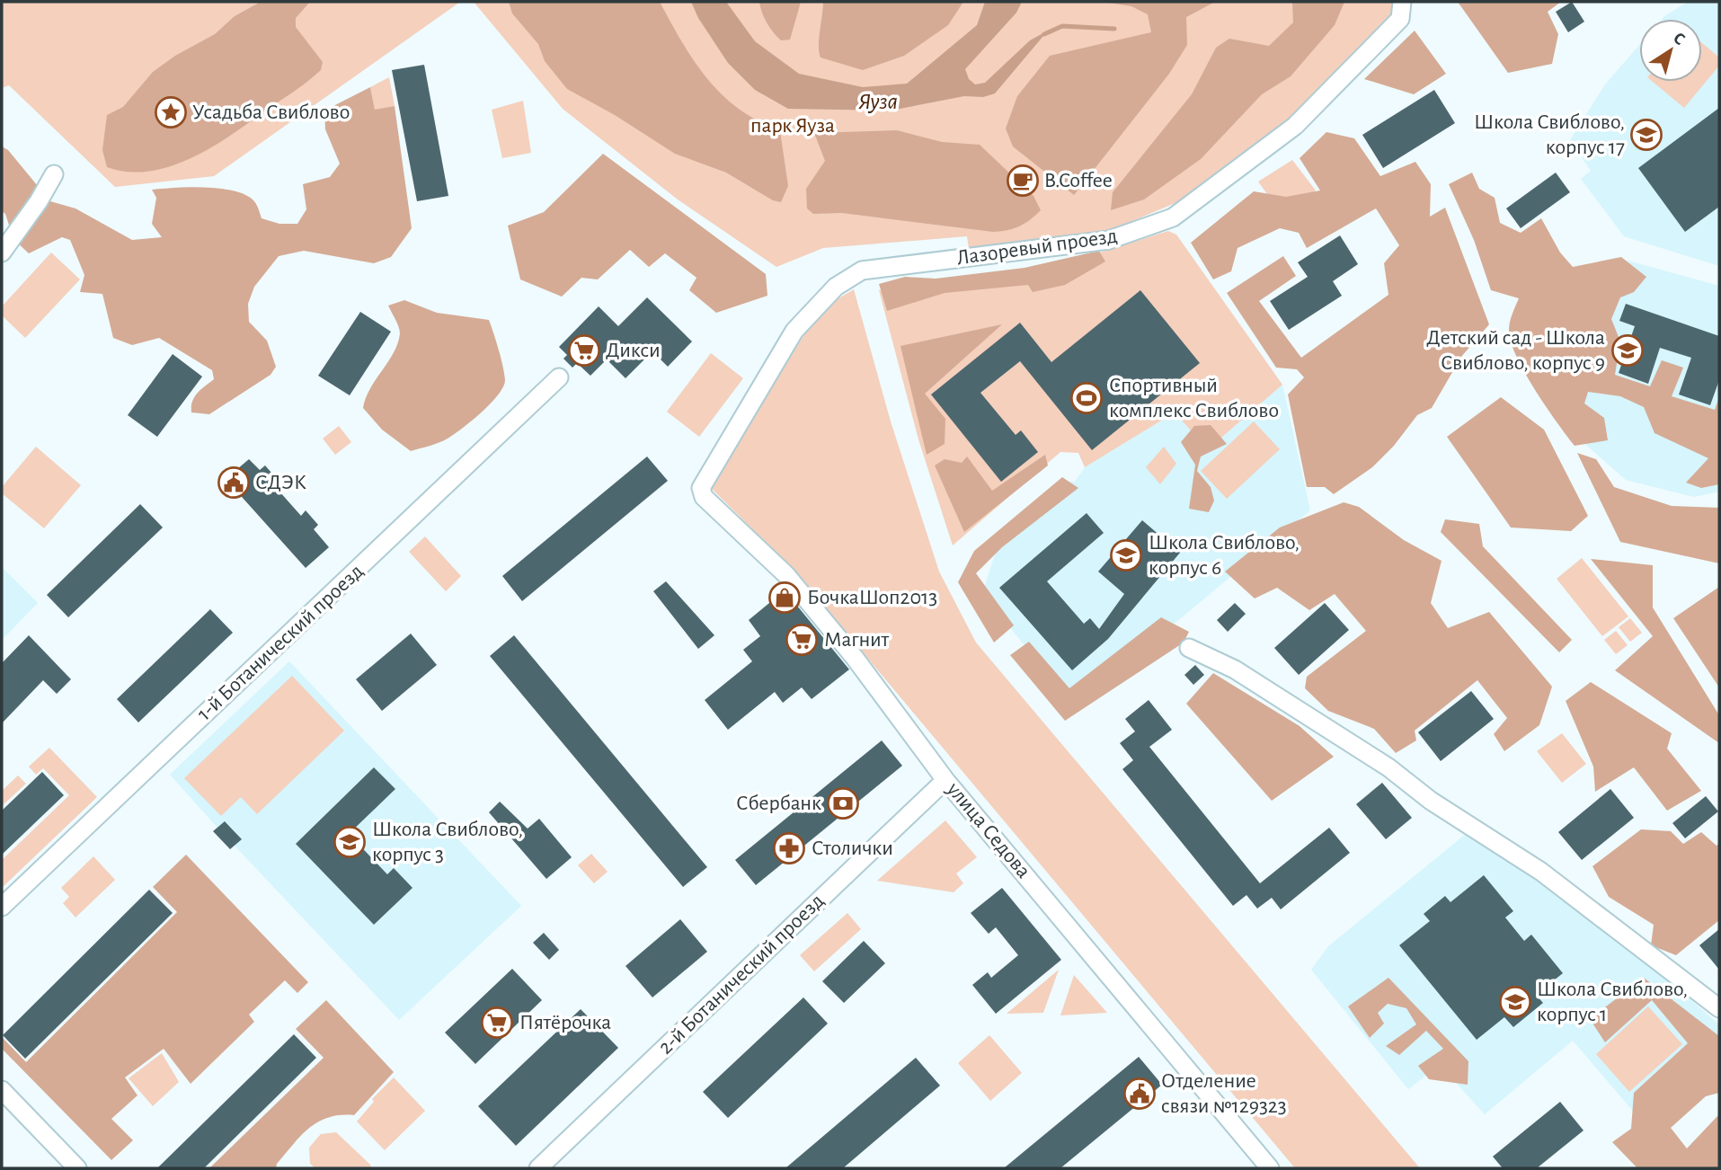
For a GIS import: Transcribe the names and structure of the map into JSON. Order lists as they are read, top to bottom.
{
  "streets": {
    "street": [
      "Лазоревый проезд",
      "1-й Ботанический проезд",
      "улица Седова",
      "2-й Ботанический проезд"
    ]
  },
  "crossings": [
    ["Лазоревый проезд", "улица Седова"],
    ["улица Седова", "2-й Ботанический проезд"]
  ],
  "water": ["Яуза"],
  "parks": ["парк Яуза"],
  "places": {
    "place": ["Усадьба Свиблово"],
    "school or university": [
      "Школа Свиблово, корпус 17",
      "Детский сад - Школа Свиблово, корпус 9",
      "Школа Свиблово, корпус 6",
      "Школа Свиблово, корпус 3",
      "Школа Свиблово, корпус 1"
    ],
    "cafe": ["B.Coffee"],
    "supermarket": ["Дикси", "Магнит", "Пятёрочка"],
    "sports": ["Спортивный комплекс Свиблово"],
    "public building": ["СДЭК", "Отделение связи №129323"],
    "shop": ["БочкаШоп2013"],
    "bank": ["Сбербанк"],
    "pharmacy": ["Столички"]
  },
  "north": "top right"
}
